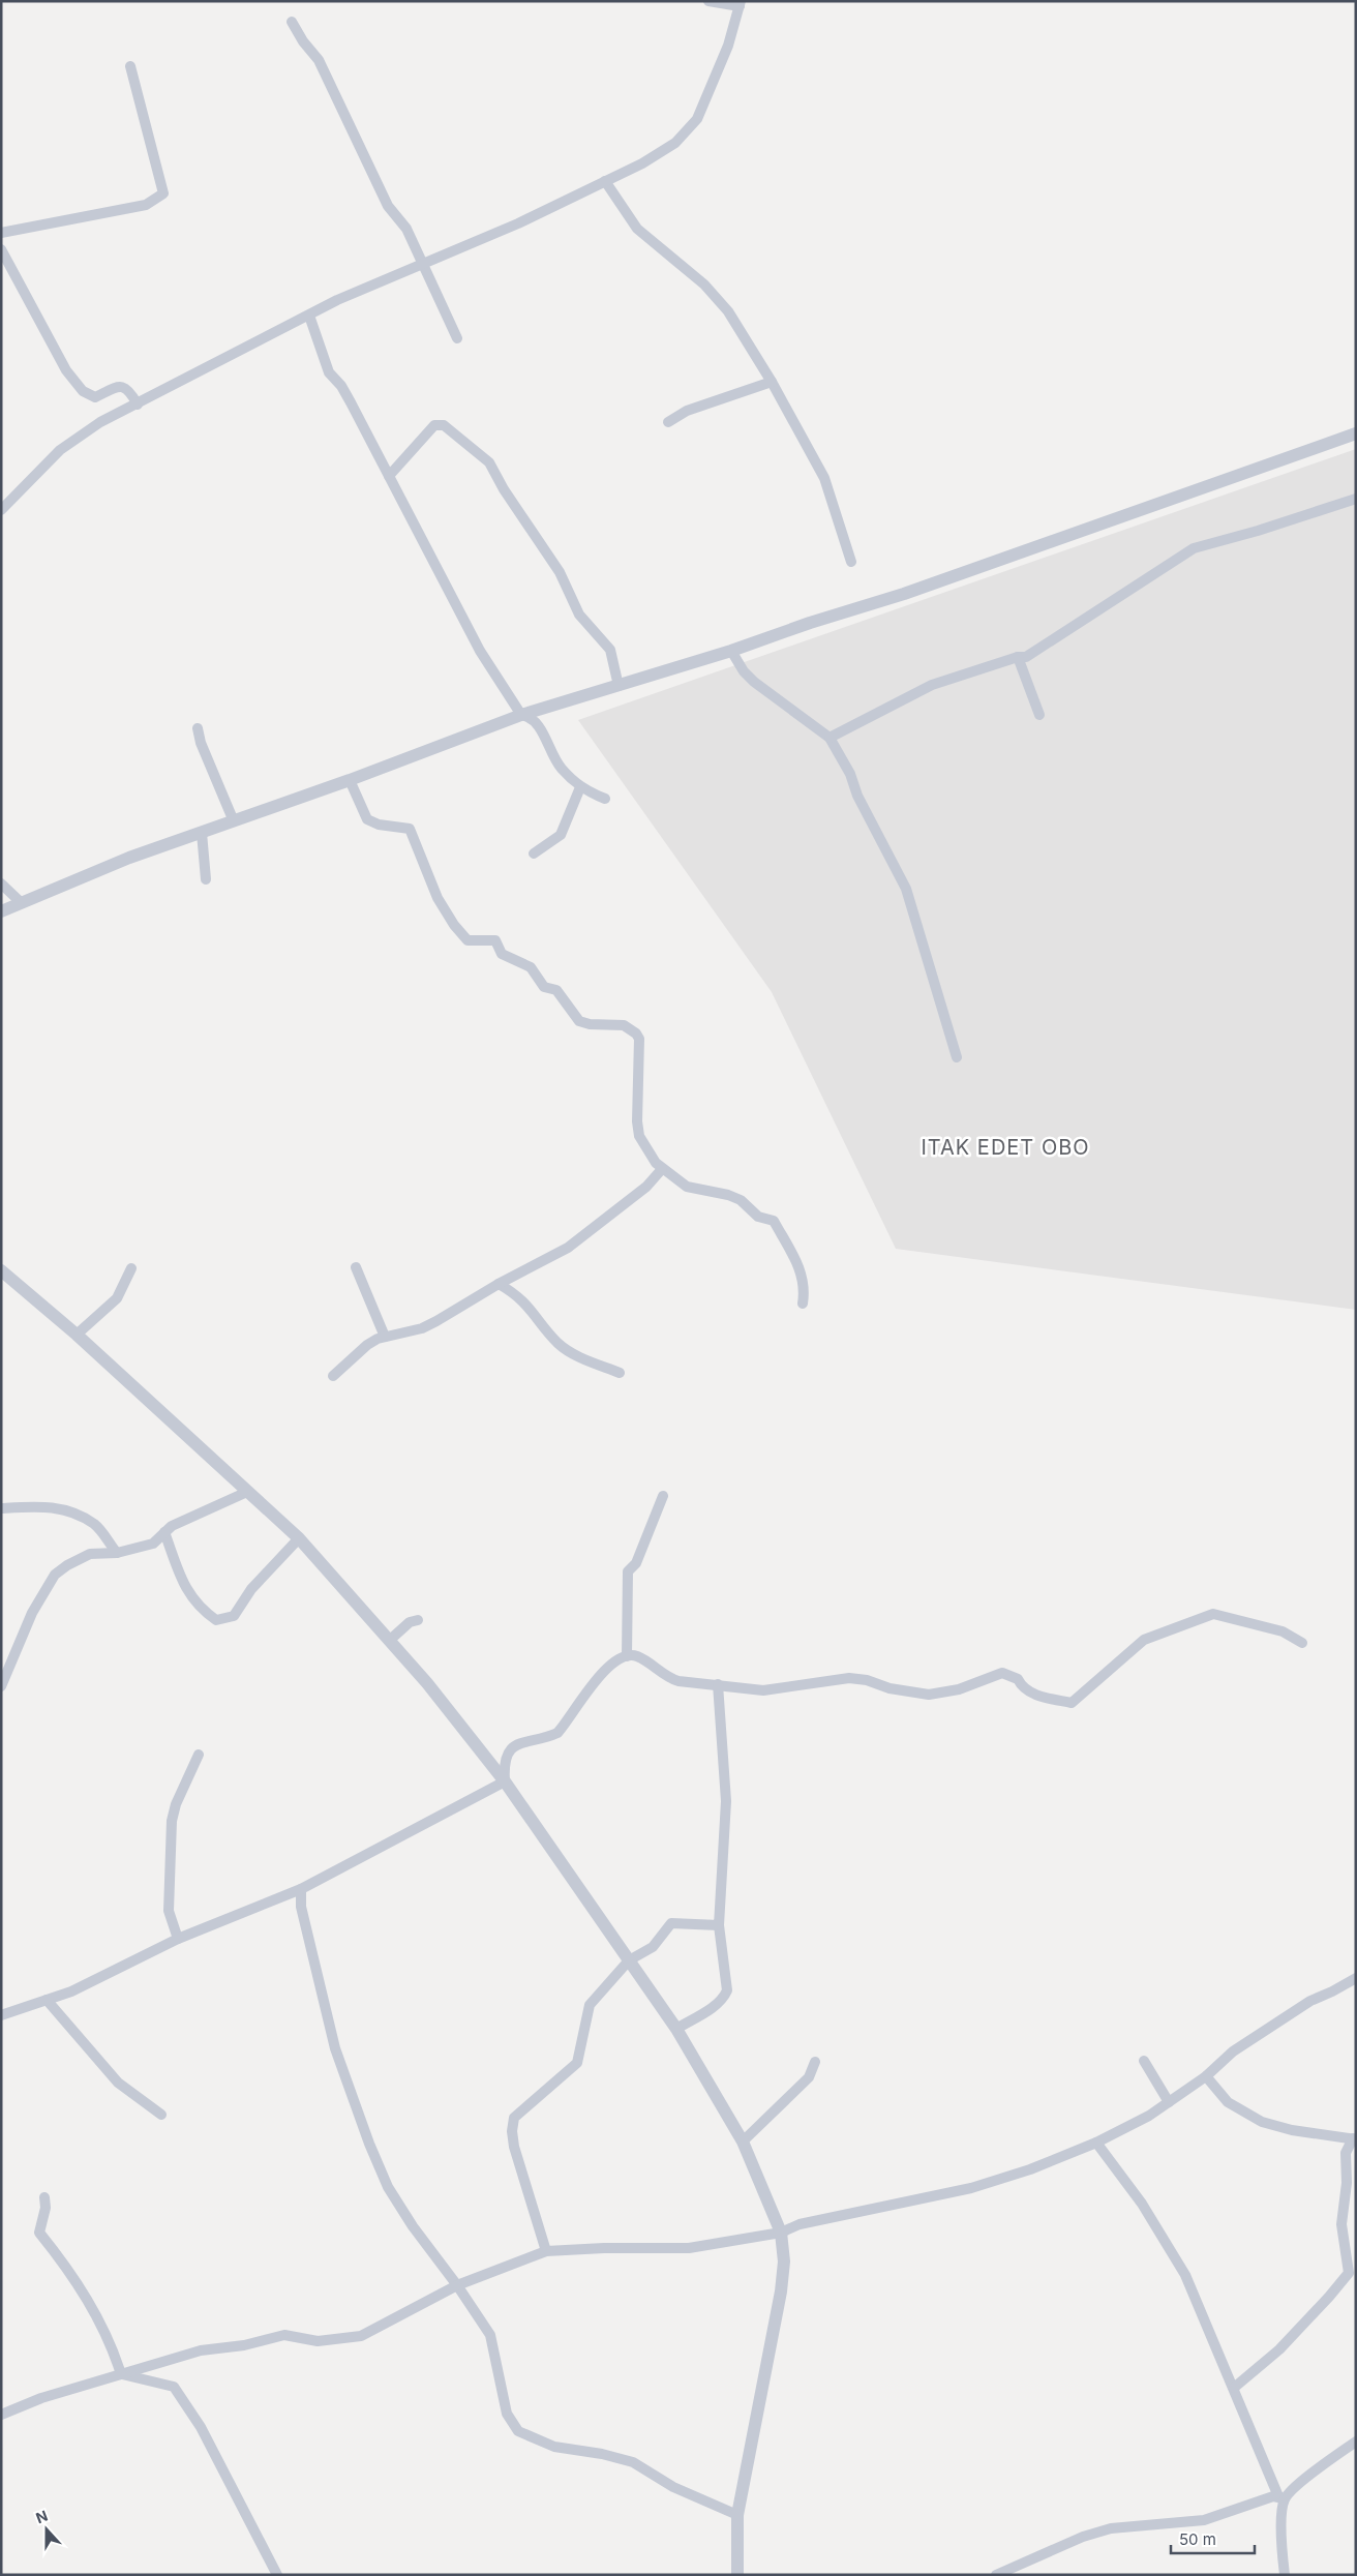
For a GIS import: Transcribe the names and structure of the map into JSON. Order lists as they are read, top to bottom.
{
  "districts": ["ITAK EDET OBO"],
  "scale_bar": "50 m",
  "north": "top"
}
